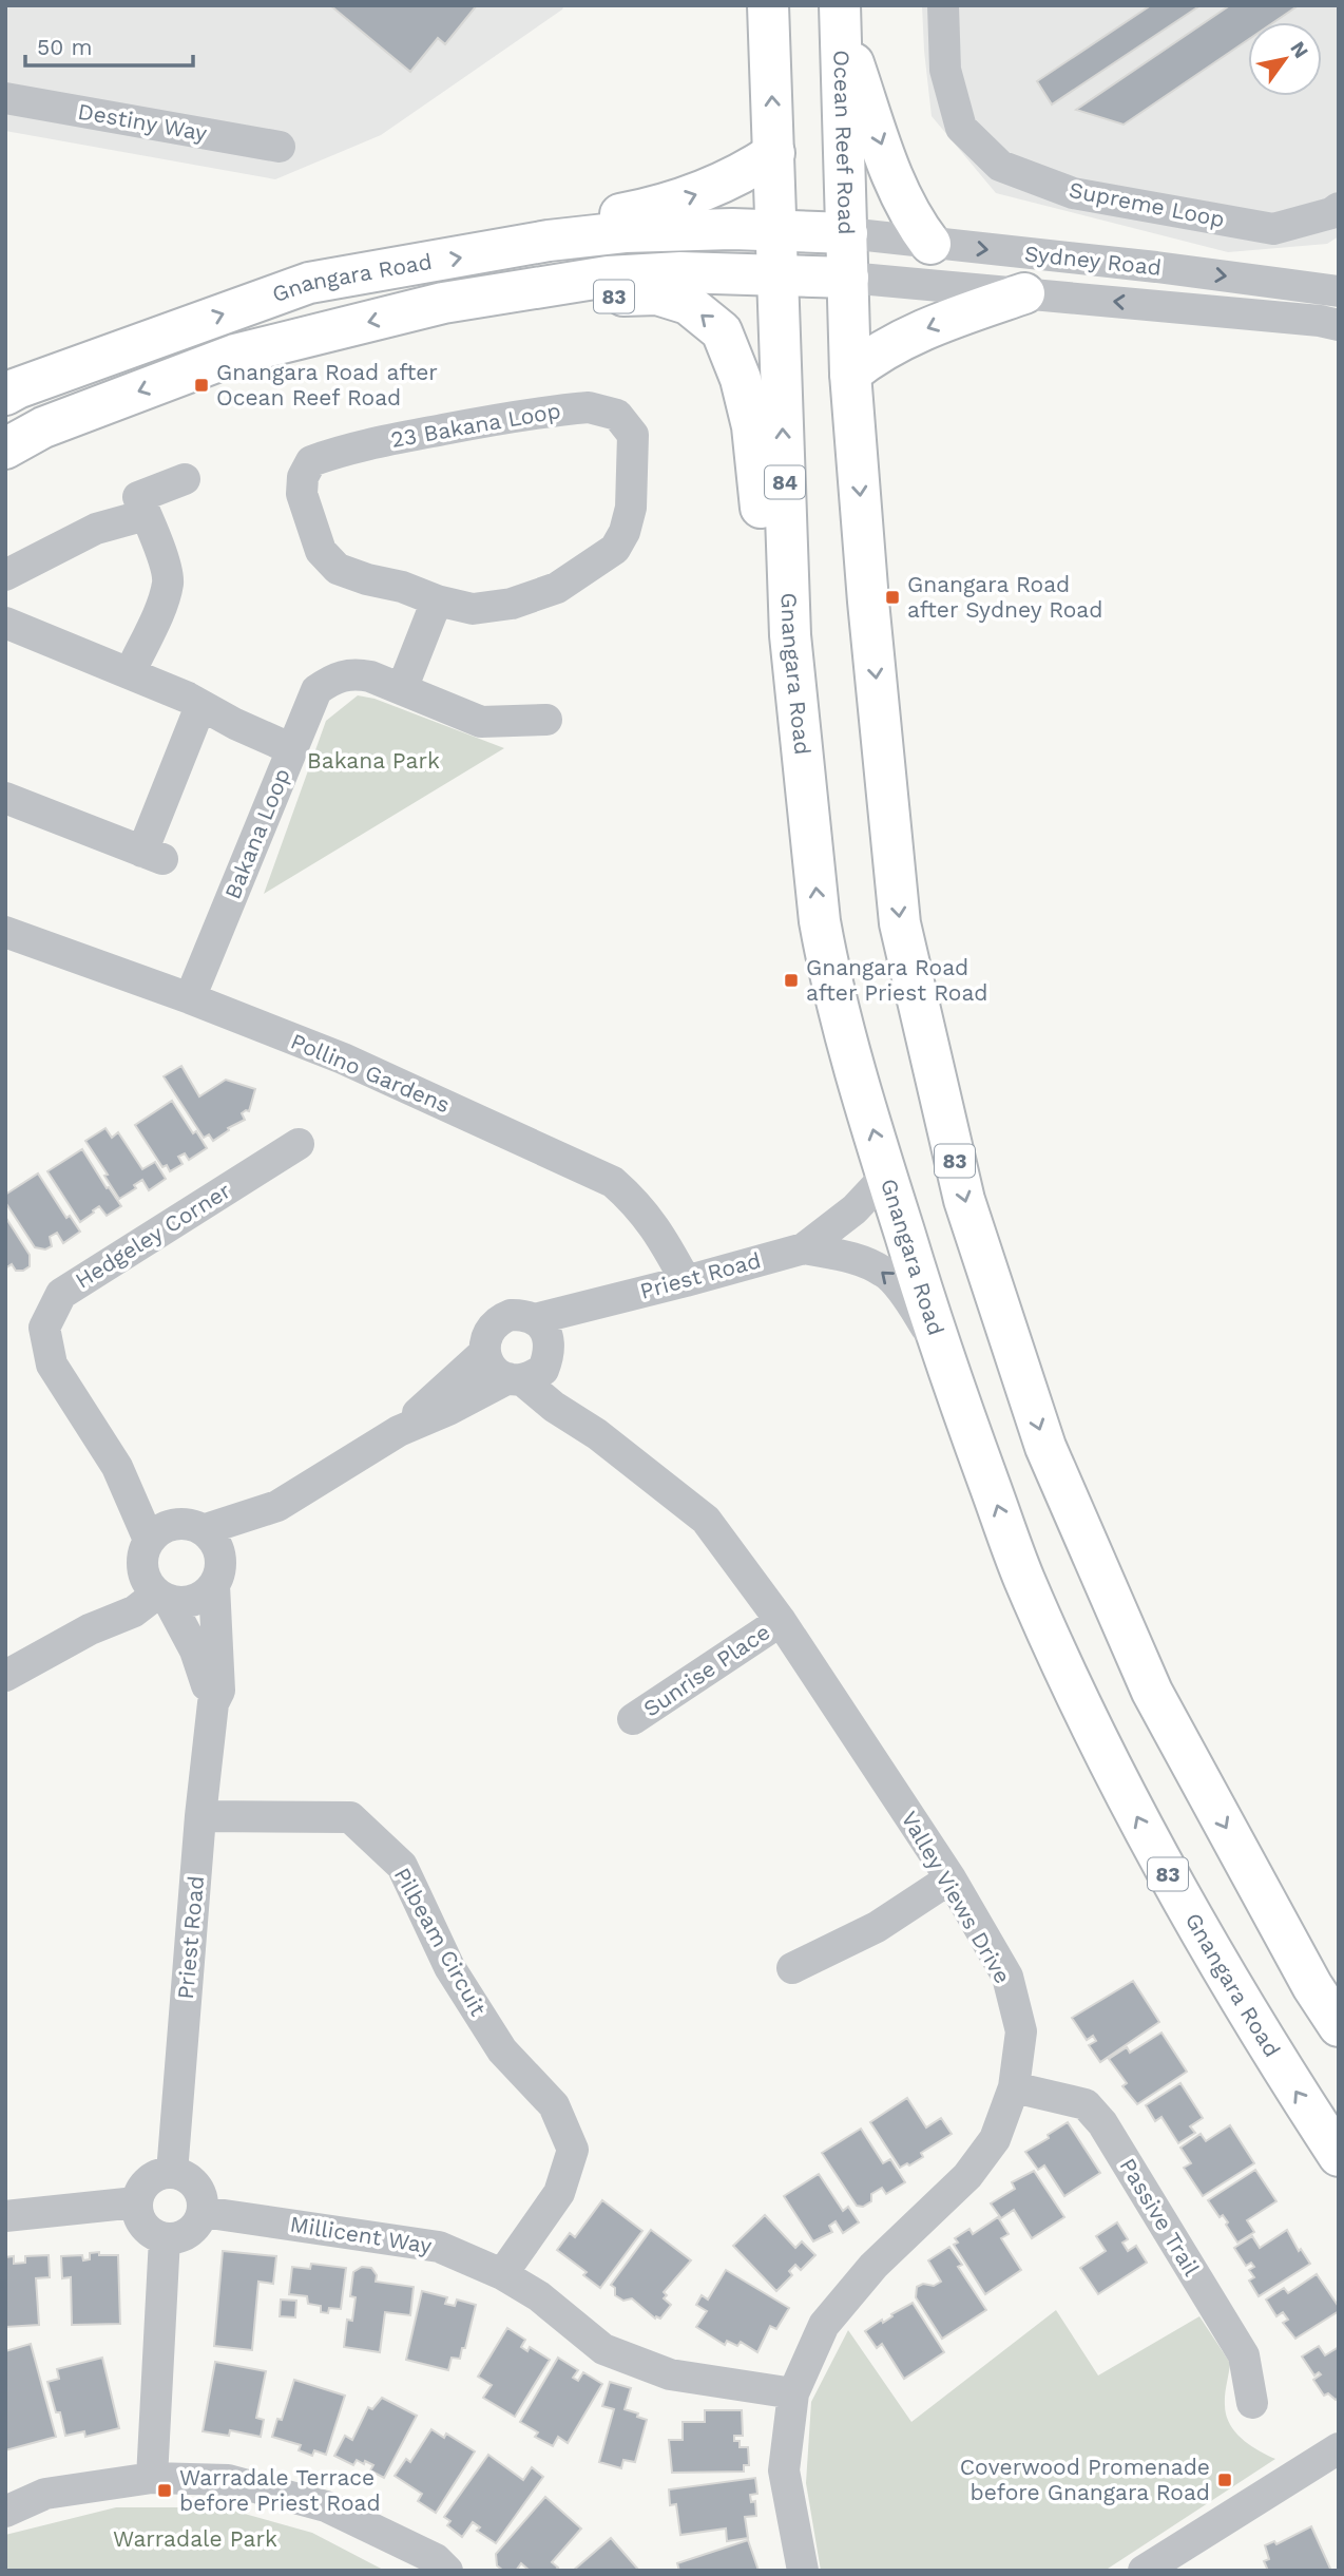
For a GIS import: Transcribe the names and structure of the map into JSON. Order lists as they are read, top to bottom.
{
  "streets": {
    "main road": [
      "Ocean Reef Road",
      "Gnangara Road",
      "83",
      "84"
    ],
    "street": [
      "Destiny Way",
      "Supreme Loop",
      "Sydney Road",
      "23 Bakana Loop",
      "Bakana Loop",
      "Pollino Gardens",
      "Hedgeley Corner",
      "Priest Road",
      "Sunrise Place",
      "Valley Views Drive",
      "Pilbeam Circuit",
      "Passive Trail",
      "Millicent Way"
    ]
  },
  "crossings": [
    ["Ocean Reef Road", "Sydney Road"],
    ["Ocean Reef Road", "Gnangara Road"],
    ["Ocean Reef Road", "83"],
    ["Sydney Road", "Gnangara Road"],
    ["Sydney Road", "83"],
    ["Gnangara Road", "83"],
    ["Gnangara Road", "84"],
    ["Gnangara Road", "Priest Road"],
    ["Bakana Loop", "Pollino Gardens"],
    ["Pollino Gardens", "Priest Road"],
    ["Hedgeley Corner", "Priest Road"],
    ["Priest Road", "Valley Views Drive"],
    ["Priest Road", "Pilbeam Circuit"],
    ["Priest Road", "Millicent Way"],
    ["Sunrise Place", "Valley Views Drive"],
    ["Valley Views Drive", "Passive Trail"],
    ["Valley Views Drive", "Millicent Way"],
    ["Pilbeam Circuit", "Millicent Way"]
  ],
  "parks": ["Bakana Park", "Warradale Park"],
  "places": {
    "transit": [
      "Gnangara Road after Ocean Reef Road",
      "Gnangara Road after Sydney Road",
      "Gnangara Road after Priest Road",
      "Coverwood Promenade before Gnangara Road",
      "Warradale Terrace before Priest Road"
    ]
  },
  "scale_bar": "50 m",
  "north": "top right"
}
